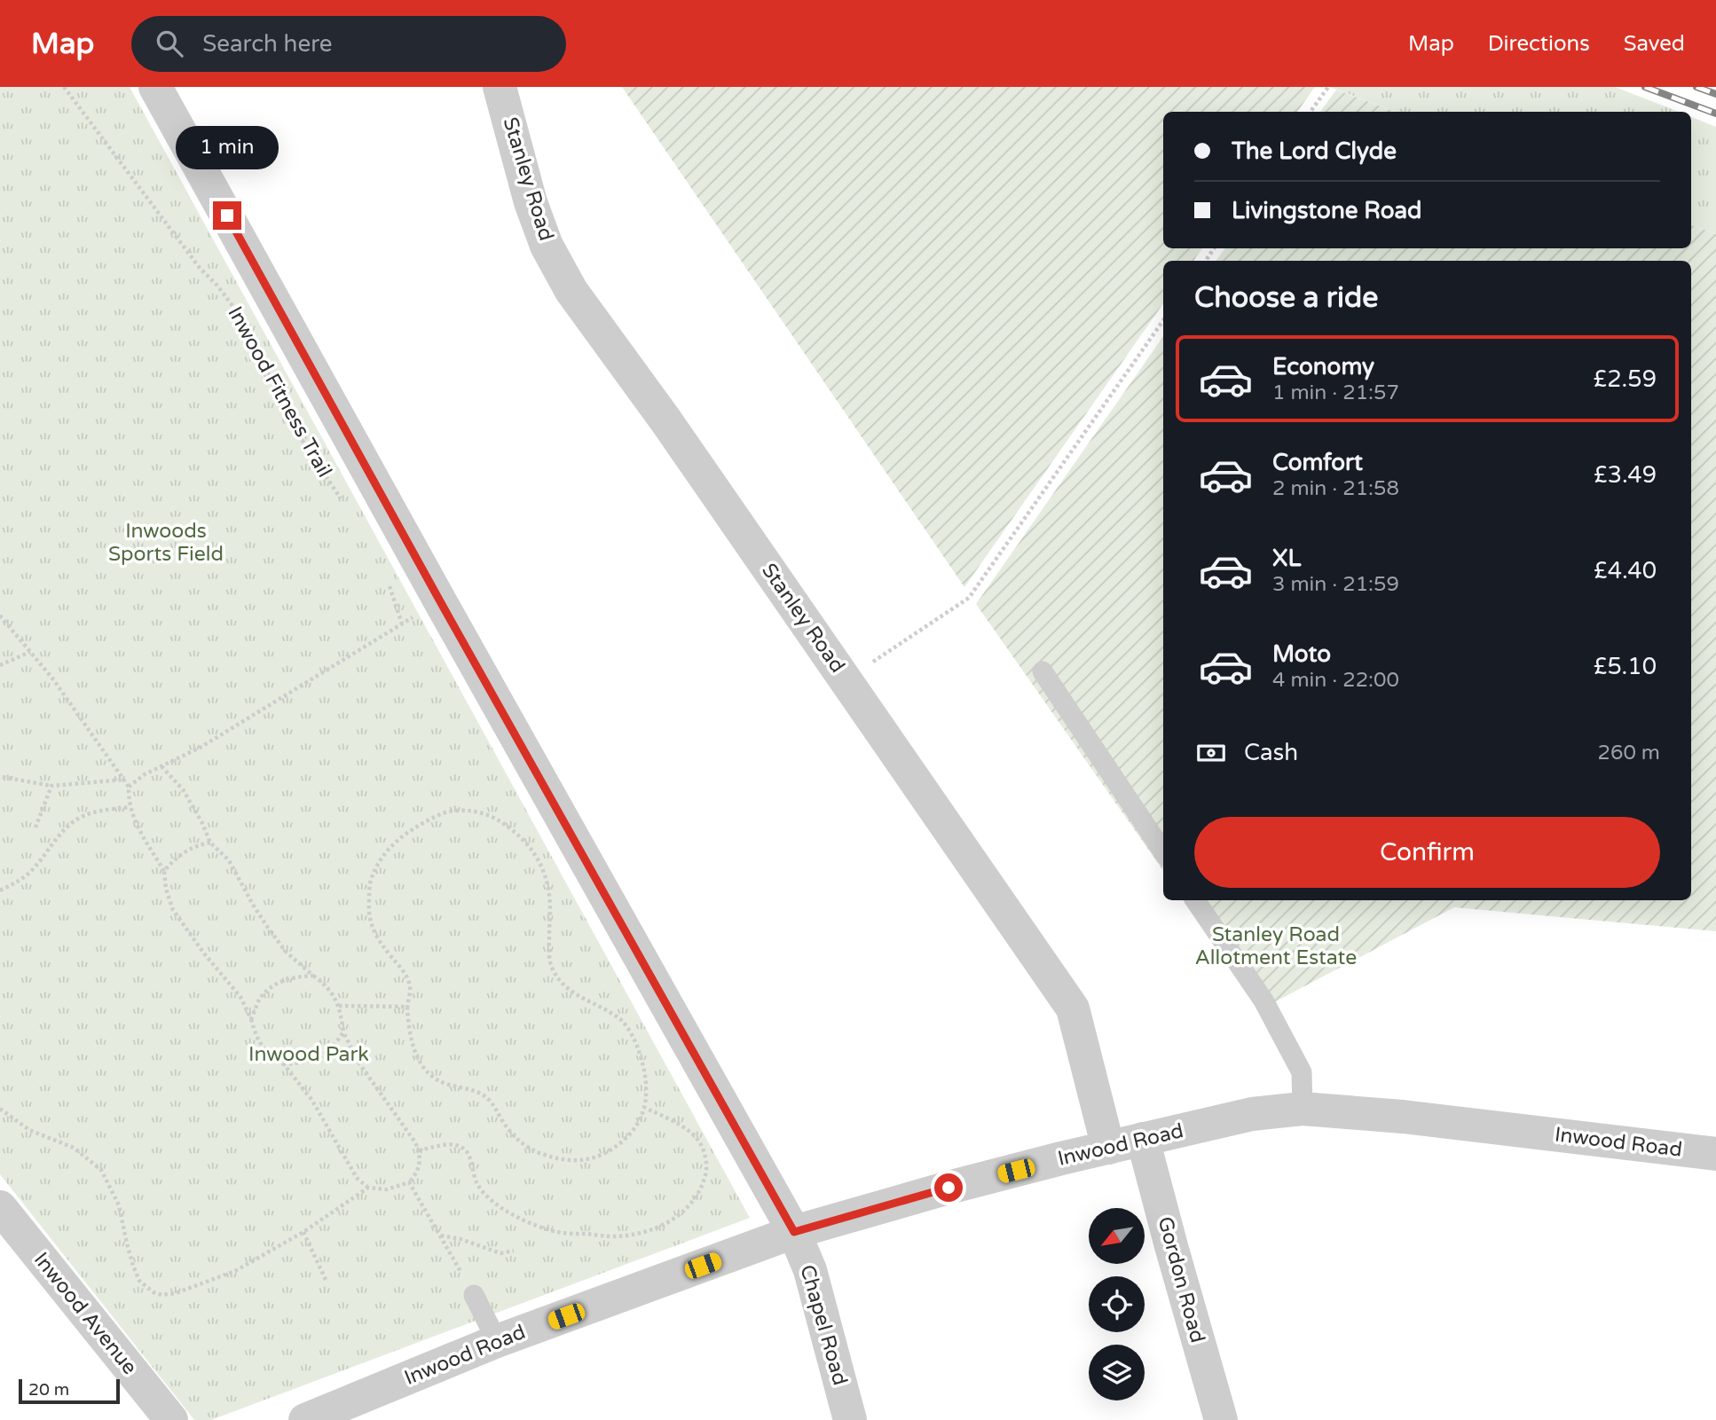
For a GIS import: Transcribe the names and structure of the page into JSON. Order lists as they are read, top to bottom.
{
  "streets": {
    "street": [
      "Stanley Road",
      "Inwood Road",
      "Gordon Road",
      "Inwood Avenue",
      "Chapel Road"
    ],
    "path": ["Inwood Fitness Trail"]
  },
  "crossings": [
    ["Stanley Road", "Inwood Road"],
    ["Inwood Road", "Gordon Road"],
    ["Inwood Road", "Chapel Road"]
  ],
  "parks": ["Inwoods Sports Field", "Stanley Road Allotment Estate", "Inwood Park"],
  "scale_bar": "20 m",
  "north": "bottom left",
  "page": {
    "header": "Map",
    "search": "Search here",
    "nav": ["Map", "Directions", "Saved"],
    "banner": ["The Lord Clyde", "Livingstone Road"],
    "bubble": "1 min",
    "heading": "Choose a ride",
    "list": [
      {
        "name": "Economy",
        "note": "1 min · 21:57",
        "value": "£2.59"
      },
      {
        "name": "Comfort",
        "note": "2 min · 21:58",
        "value": "£3.49"
      },
      {
        "name": "XL",
        "note": "3 min · 21:59",
        "value": "£4.40"
      },
      {
        "name": "Moto",
        "note": "4 min · 22:00",
        "value": "£5.10"
      }
    ],
    "pay": ["Cash", "260 m"],
    "buttons": "Confirm",
    "scale": "20 m"
  }
}
